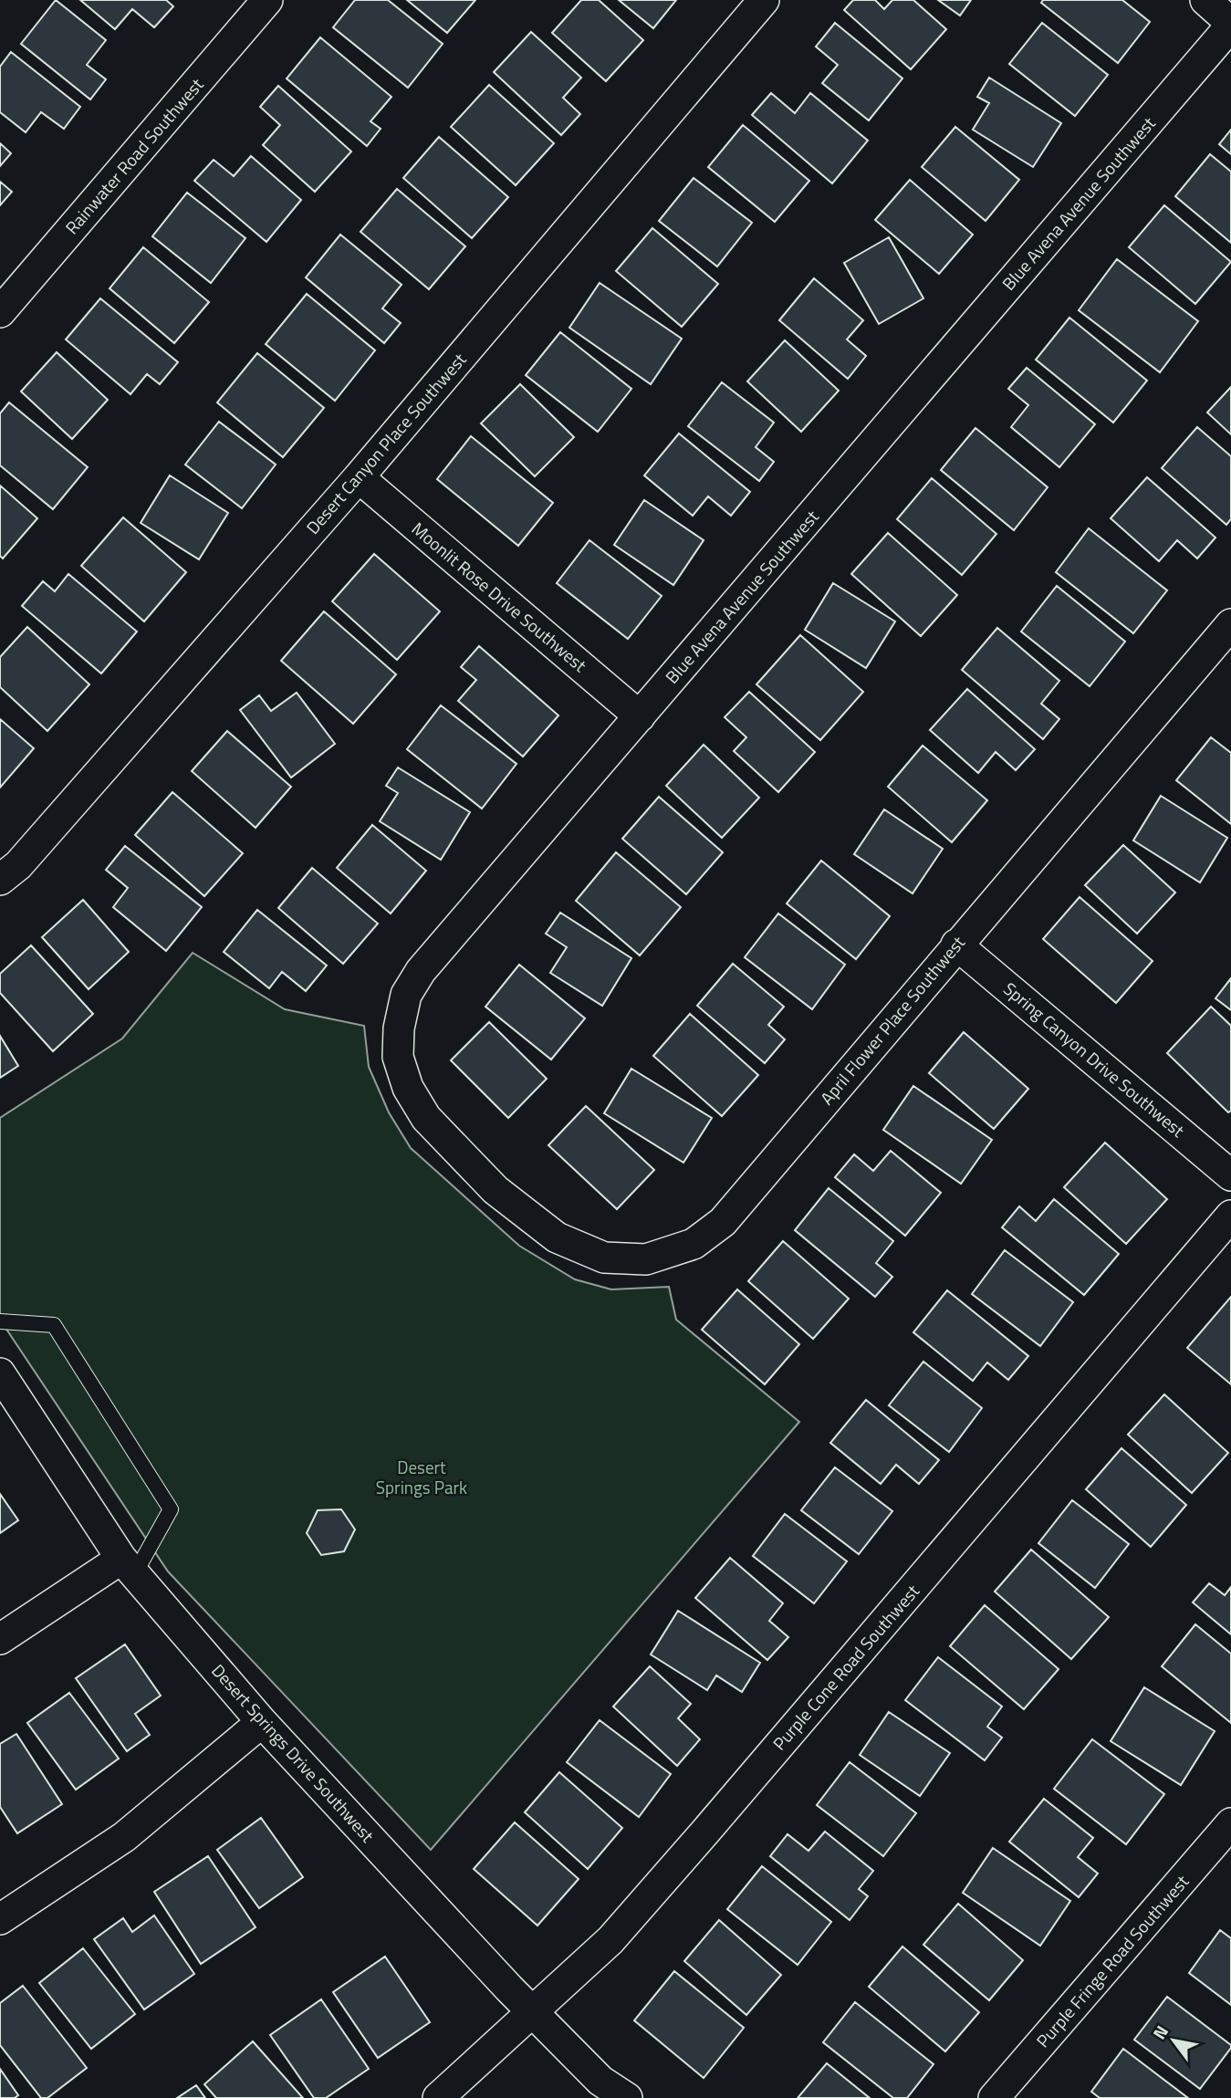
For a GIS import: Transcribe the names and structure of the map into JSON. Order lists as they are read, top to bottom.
{
  "streets": {
    "street": [
      "Rainwater Road Southwest",
      "Blue Avena Avenue Southwest",
      "Desert Canyon Place Southwest",
      "Moonlit Rose Drive Southwest",
      "April Flower Place Southwest",
      "Spring Canyon Drive Southwest",
      "Purple Cone Road Southwest",
      "Desert Springs Drive Southwest",
      "Purple Fringe Road Southwest"
    ]
  },
  "crossings": [
    ["Blue Avena Avenue Southwest", "Moonlit Rose Drive Southwest"],
    ["Blue Avena Avenue Southwest", "April Flower Place Southwest"],
    ["Desert Canyon Place Southwest", "Moonlit Rose Drive Southwest"],
    ["April Flower Place Southwest", "Spring Canyon Drive Southwest"],
    ["Purple Cone Road Southwest", "Desert Springs Drive Southwest"]
  ],
  "parks": ["Desert Springs Park"],
  "north": "top left"
}
